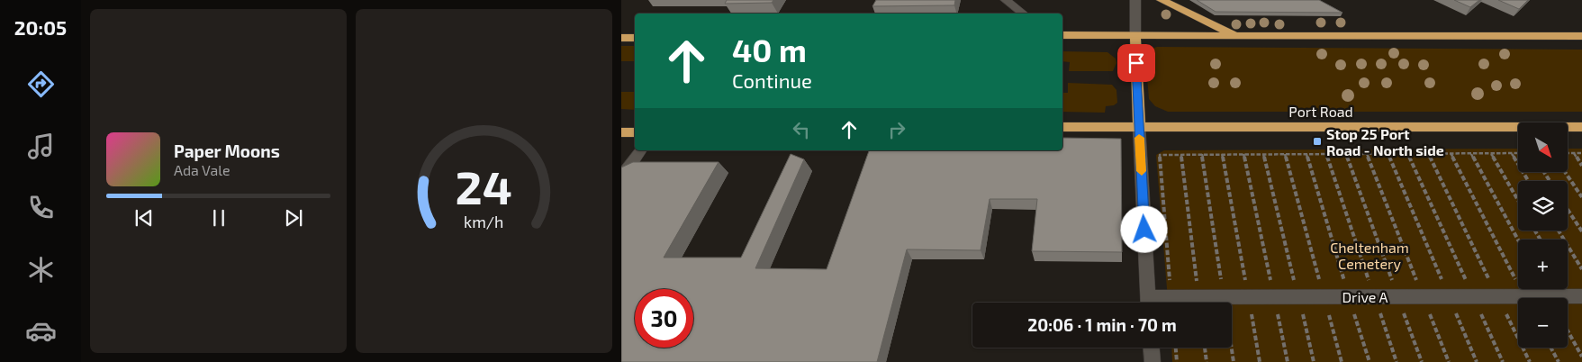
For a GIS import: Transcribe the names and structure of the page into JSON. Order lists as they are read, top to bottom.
{
  "streets": {
    "highway": ["Port Road"],
    "street": ["Drive A"]
  },
  "parks": ["Cheltenham Cemetery"],
  "places": {
    "transit": ["Stop 25 Port Road - North side"]
  },
  "north": "bottom right",
  "page": {
    "tabs": "20:05",
    "turn": ["40 m", "Continue"],
    "map_buttons": ["+", "−"],
    "song": ["Paper Moons", "Ada Vale"],
    "limit": "30",
    "trip": "20:06 · 1 min · 70 m",
    "gauge": ["24", "km/h"]
  }
}
